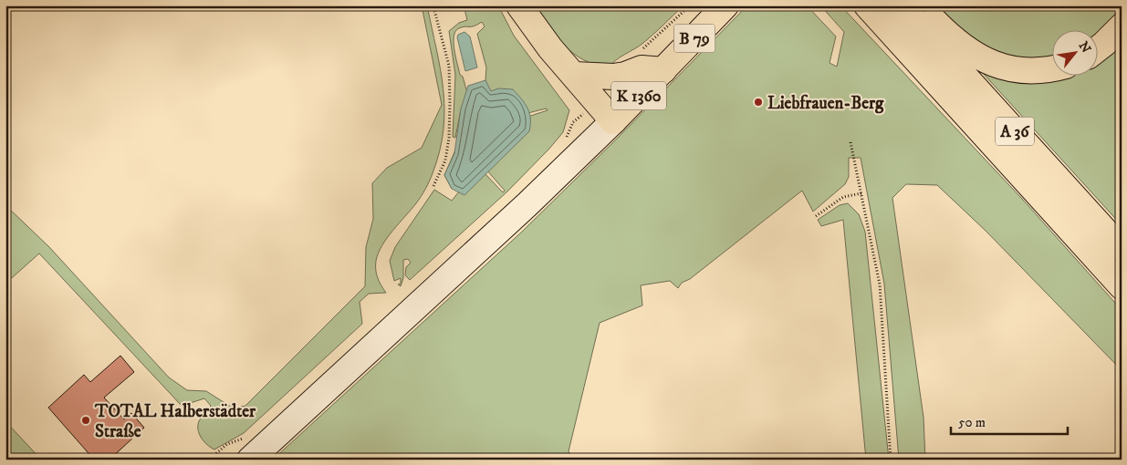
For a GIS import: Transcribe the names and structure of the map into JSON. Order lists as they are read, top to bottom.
{
  "streets": {
    "main road": ["B 79", "K 1360", "A 36"]
  },
  "crossings": [
    ["B 79", "K 1360"]
  ],
  "places": ["Liebfrauen-Berg", "TOTAL Halberstädter Straße"],
  "scale_bar": "50 m",
  "north": "top right"
}
